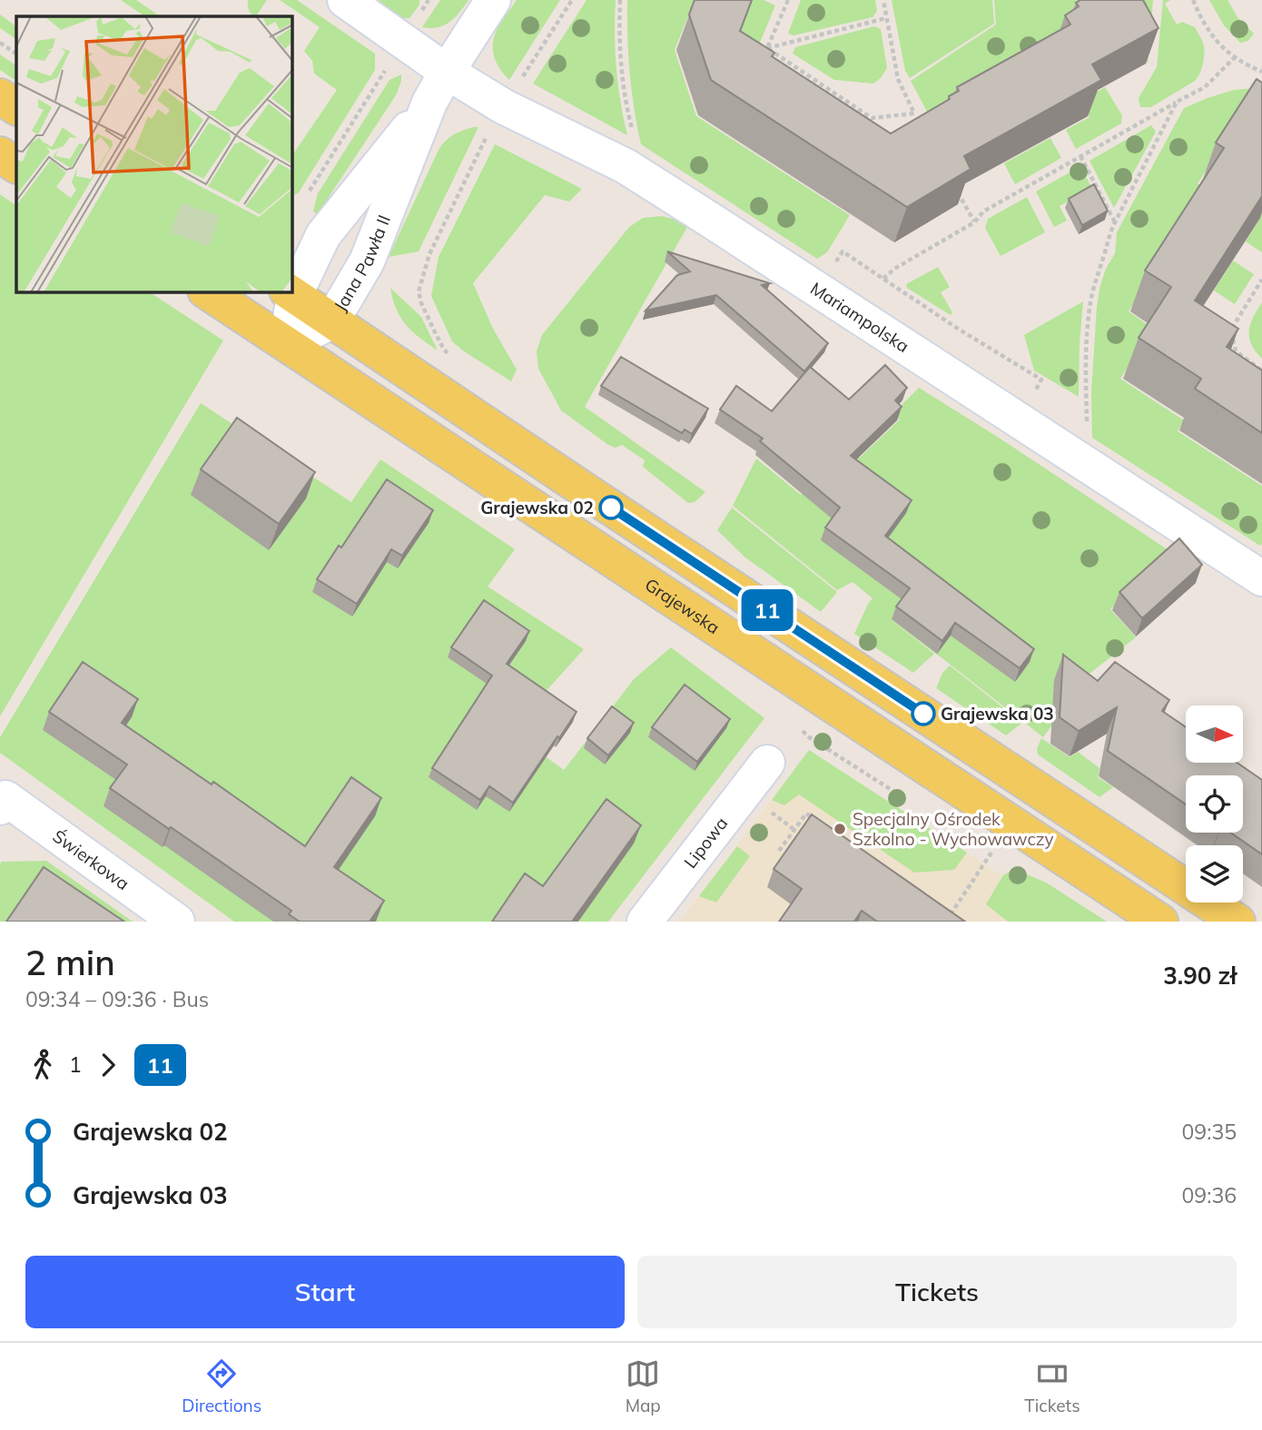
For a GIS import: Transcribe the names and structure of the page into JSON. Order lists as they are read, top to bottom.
{
  "streets": {
    "main road": ["Grajewska"],
    "street": [
      "Jana Pawła II",
      "Mariampolska",
      "Lipowa",
      "Świerkowa"
    ]
  },
  "crossings": [
    ["Jana Pawła II", "Mariampolska"],
    ["Jana Pawła II", "Grajewska"]
  ],
  "places": ["Grajewska 02", "Grajewska 03", "Specjalny Ośrodek Szkolno - Wychowawczy"],
  "lines": ["bus line 11"],
  "north": "right",
  "page": {
    "on_map": "11",
    "heading": ["2 min", "09:34 – 09:36 · Bus", "3.90 zł"],
    "legs": ["1", "11"],
    "list": [
      {
        "name": "Grajewska 02",
        "value": "09:35"
      },
      {
        "name": "Grajewska 03",
        "value": "09:36"
      }
    ],
    "buttons": ["Start", "Tickets"],
    "tabs": ["Directions", "Map", "Tickets"]
  }
}
